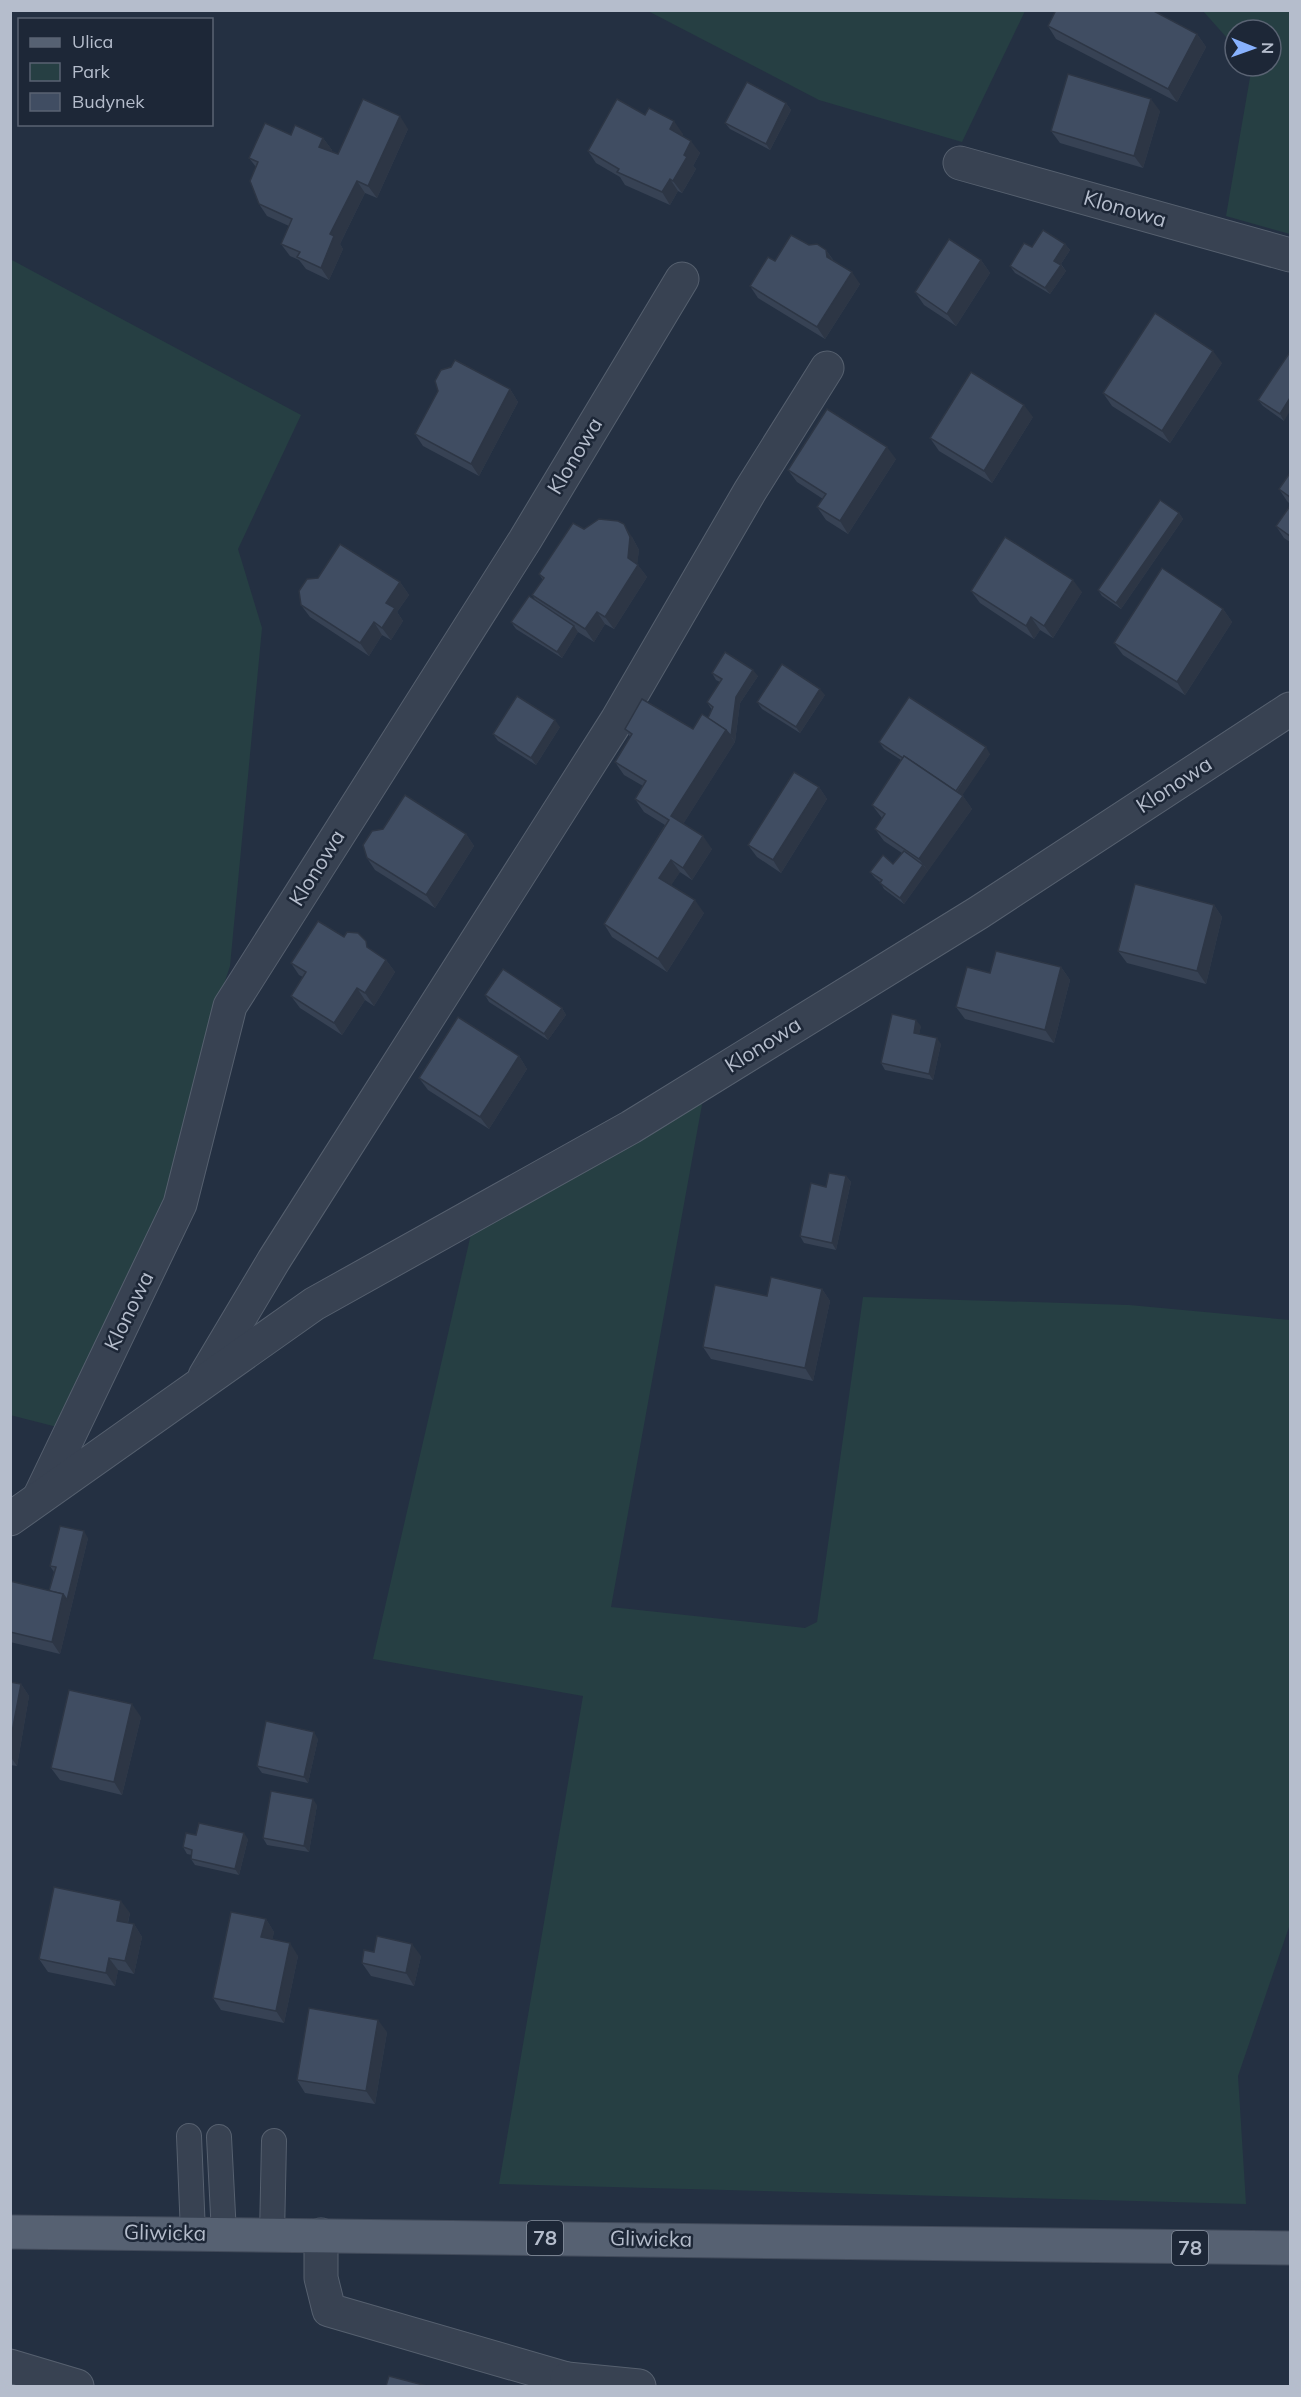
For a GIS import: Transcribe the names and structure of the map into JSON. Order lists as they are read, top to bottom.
{
  "streets": {
    "main road": ["Gliwicka", "78"],
    "street": ["Klonowa"]
  },
  "legend": ["Ulica", "Park", "Budynek"],
  "north": "right"
}
